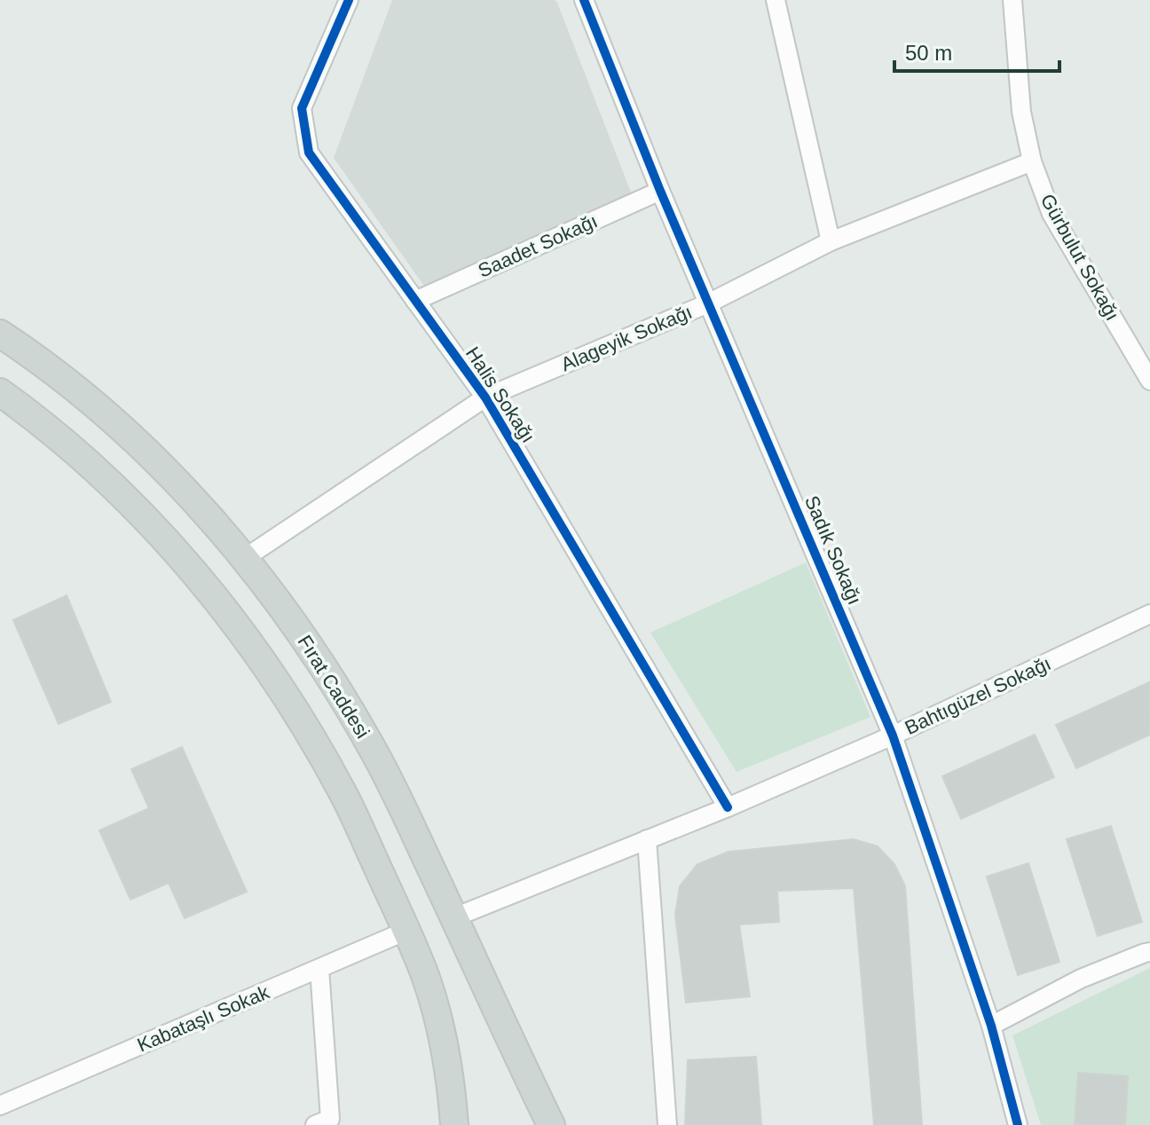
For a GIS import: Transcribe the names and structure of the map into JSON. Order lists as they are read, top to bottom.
{
  "streets": {
    "main road": ["Fırat Caddesi"],
    "street": [
      "Saadet Sokağı",
      "Gürbulut Sokağı",
      "Alageyik Sokağı",
      "Halis Sokağı",
      "Sadık Sokağı",
      "Bahtıgüzel Sokağı",
      "Kabataşlı Sokak"
    ]
  },
  "crossings": [
    ["Saadet Sokağı", "Halis Sokağı"],
    ["Saadet Sokağı", "Sadık Sokağı"],
    ["Gürbulut Sokağı", "Alageyik Sokağı"],
    ["Alageyik Sokağı", "Halis Sokağı"],
    ["Alageyik Sokağı", "Sadık Sokağı"],
    ["Alageyik Sokağı", "Fırat Caddesi"],
    ["Halis Sokağı", "Bahtıgüzel Sokağı"],
    ["Sadık Sokağı", "Bahtıgüzel Sokağı"],
    ["Fırat Caddesi", "Bahtıgüzel Sokağı"]
  ],
  "scale_bar": "50 m"
}
